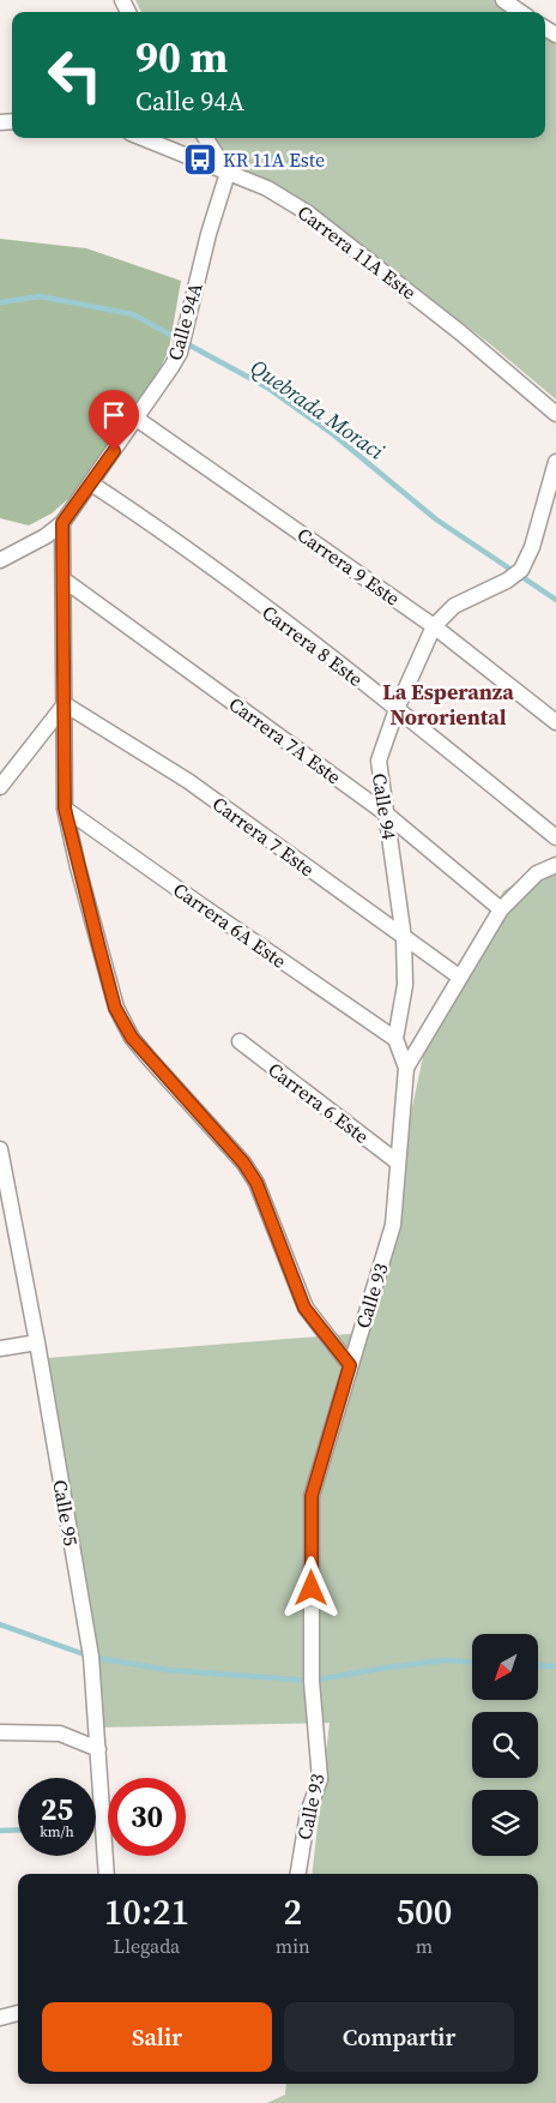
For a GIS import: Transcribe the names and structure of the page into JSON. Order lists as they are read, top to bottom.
{
  "streets": {
    "street": [
      "Carrera 11A Este",
      "Calle 94A",
      "Carrera 9 Este",
      "Carrera 8 Este",
      "Carrera 7A Este",
      "Calle 94",
      "Carrera 7 Este",
      "Carrera 6A Este",
      "Carrera 6 Este",
      "Calle 93",
      "Calle 95"
    ]
  },
  "crossings": [
    ["Carrera 11A Este", "Calle 94A"],
    ["Calle 94A", "Carrera 9 Este"],
    ["Calle 94A", "Carrera 8 Este"],
    ["Carrera 9 Este", "Calle 94"],
    ["Carrera 8 Este", "Calle 94"],
    ["Carrera 7A Este", "Calle 94"],
    ["Carrera 7A Este", "Calle 93"],
    ["Calle 94", "Carrera 7 Este"],
    ["Calle 94", "Carrera 6A Este"],
    ["Carrera 7 Este", "Calle 93"],
    ["Carrera 6 Este", "Calle 93"]
  ],
  "districts": ["La Esperanza Nororiental"],
  "water": ["Quebrada Moraci"],
  "places": {
    "bus stop": ["KR 11A Este"]
  },
  "north": "bottom left",
  "page": {
    "turn": ["90 m", "Calle 94A"],
    "speed": "25 km/h",
    "limit": "30",
    "eta": [
      "10:21",
      "Llegada",
      "2",
      "min",
      "500",
      "m"
    ],
    "buttons": ["Salir", "Compartir"]
  }
}
